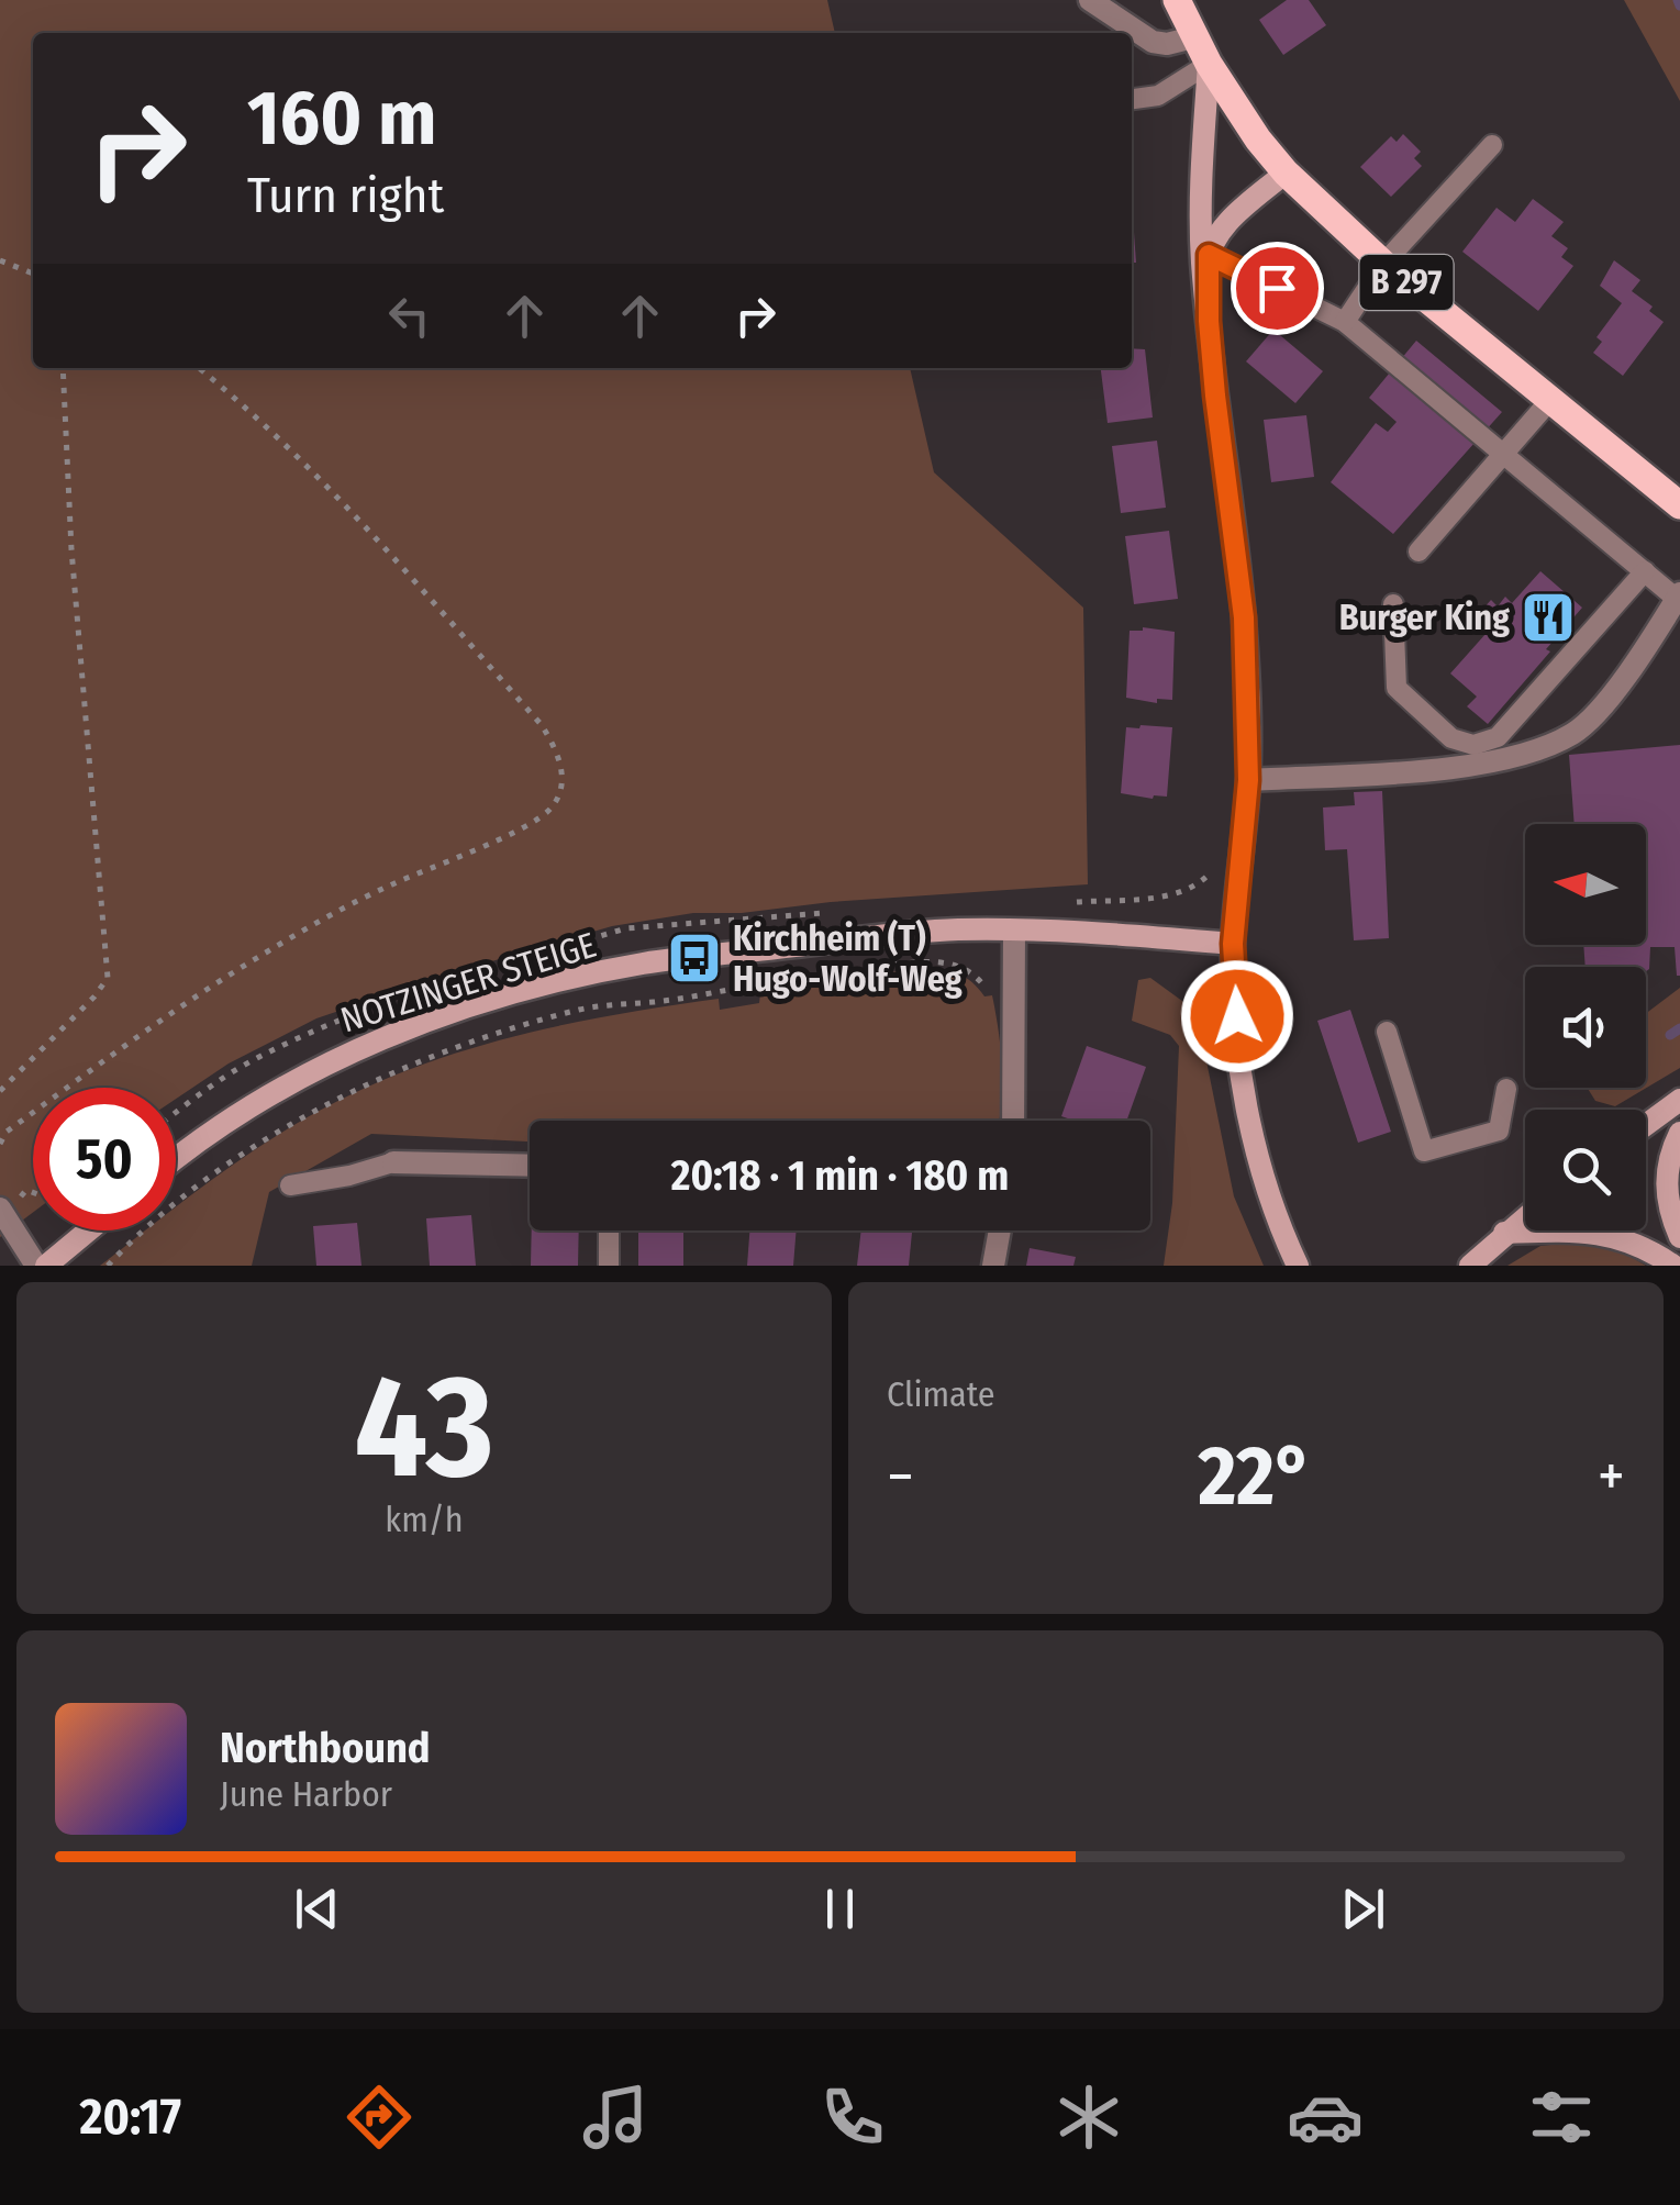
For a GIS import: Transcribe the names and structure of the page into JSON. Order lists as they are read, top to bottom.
{
  "streets": {
    "main road": ["B 297", "NOTZINGER STEIGE"]
  },
  "places": {
    "restaurant": ["Burger King"],
    "bus stop": ["Kirchheim (T) Hugo-Wolf-Weg"]
  },
  "north": "left",
  "page": {
    "turn": ["160 m", "Turn right"],
    "limit": "50",
    "trip": "20:18 · 1 min · 180 m",
    "tile": [
      ["43", "km/h"],
      "Climate"
    ],
    "heat": ["−", "22°", "+"],
    "song": ["Northbound", "June Harbor"],
    "tabs": "20:17"
  }
}
